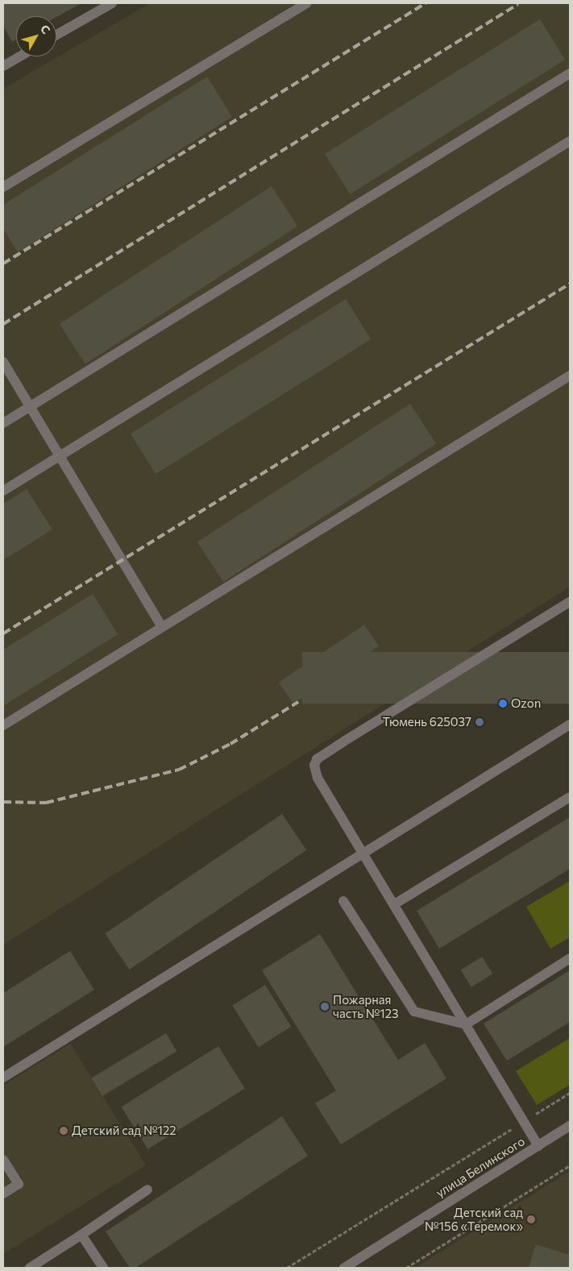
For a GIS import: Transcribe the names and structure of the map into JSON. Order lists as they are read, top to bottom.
{
  "streets": {
    "street": ["улица Белинского"]
  },
  "places": [
    "Ozon",
    "Тюмень 625037",
    "Пожарная часть №123",
    "Детский сад №122",
    "Детский сад №156 «Теремок»"
  ],
  "north": "top right"
}
